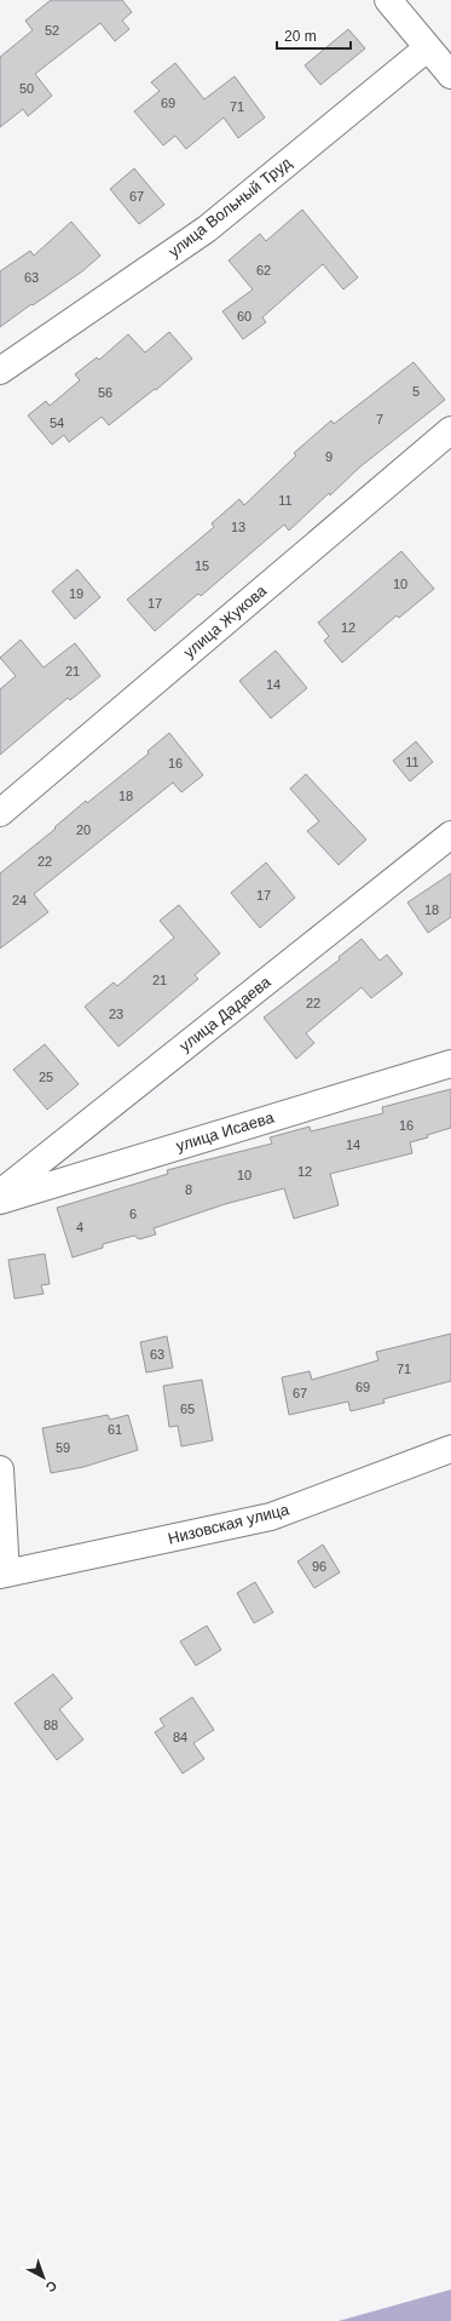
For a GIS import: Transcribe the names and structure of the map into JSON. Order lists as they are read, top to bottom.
{
  "streets": {
    "street": [
      "улица Вольный Труд",
      "улица Жукова",
      "улица Дадаева",
      "улица Исаева",
      "Низовская улица"
    ]
  },
  "house_numbers": [
    "52",
    "50",
    "69",
    "71",
    "67",
    "62",
    "63",
    "60",
    "5",
    "56",
    "7",
    "54",
    "9",
    "11",
    "13",
    "15",
    "10",
    "19",
    "17",
    "12",
    "21",
    "14",
    "11",
    "16",
    "18",
    "20",
    "22",
    "17",
    "24",
    "18",
    "21",
    "22",
    "23",
    "25",
    "16",
    "14",
    "12",
    "10",
    "8",
    "6",
    "4",
    "63",
    "71",
    "69",
    "67",
    "65",
    "61",
    "59",
    "96",
    "88",
    "84"
  ],
  "scale_bar": "20 m",
  "north": "bottom right"
}
